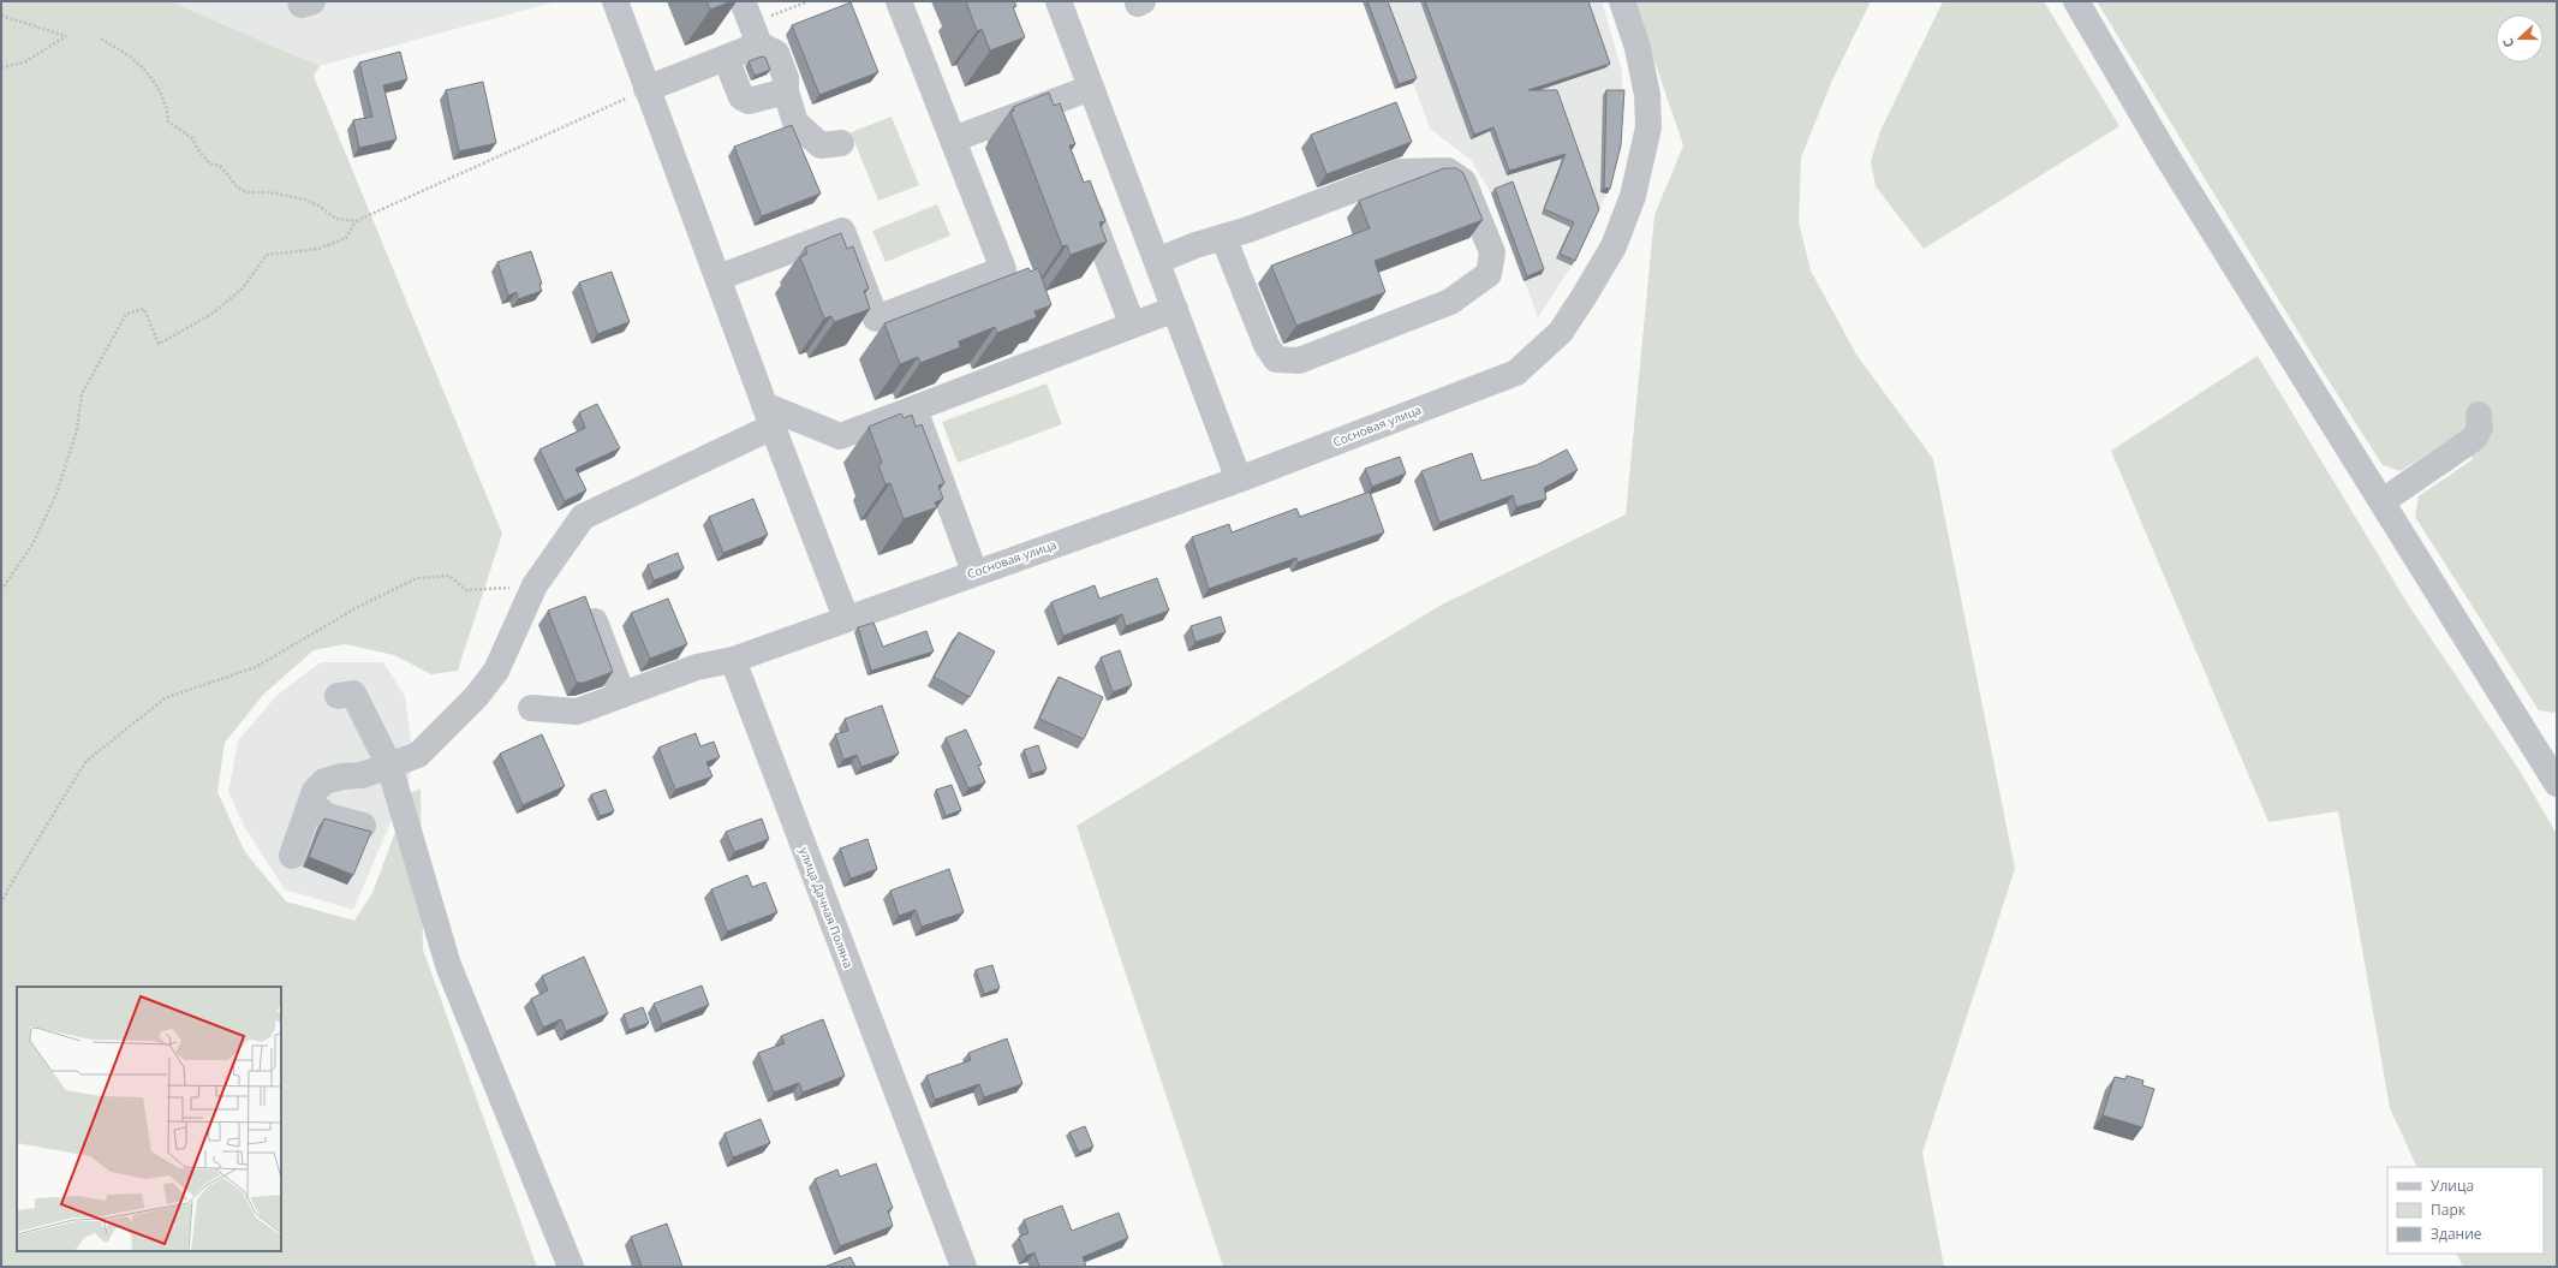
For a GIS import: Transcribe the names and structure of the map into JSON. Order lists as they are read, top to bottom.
{
  "streets": {
    "street": ["Сосновая улица", "улица Дачная Поляна"]
  },
  "legend": ["Улица", "Парк", "Здание"],
  "north": "left"
}
